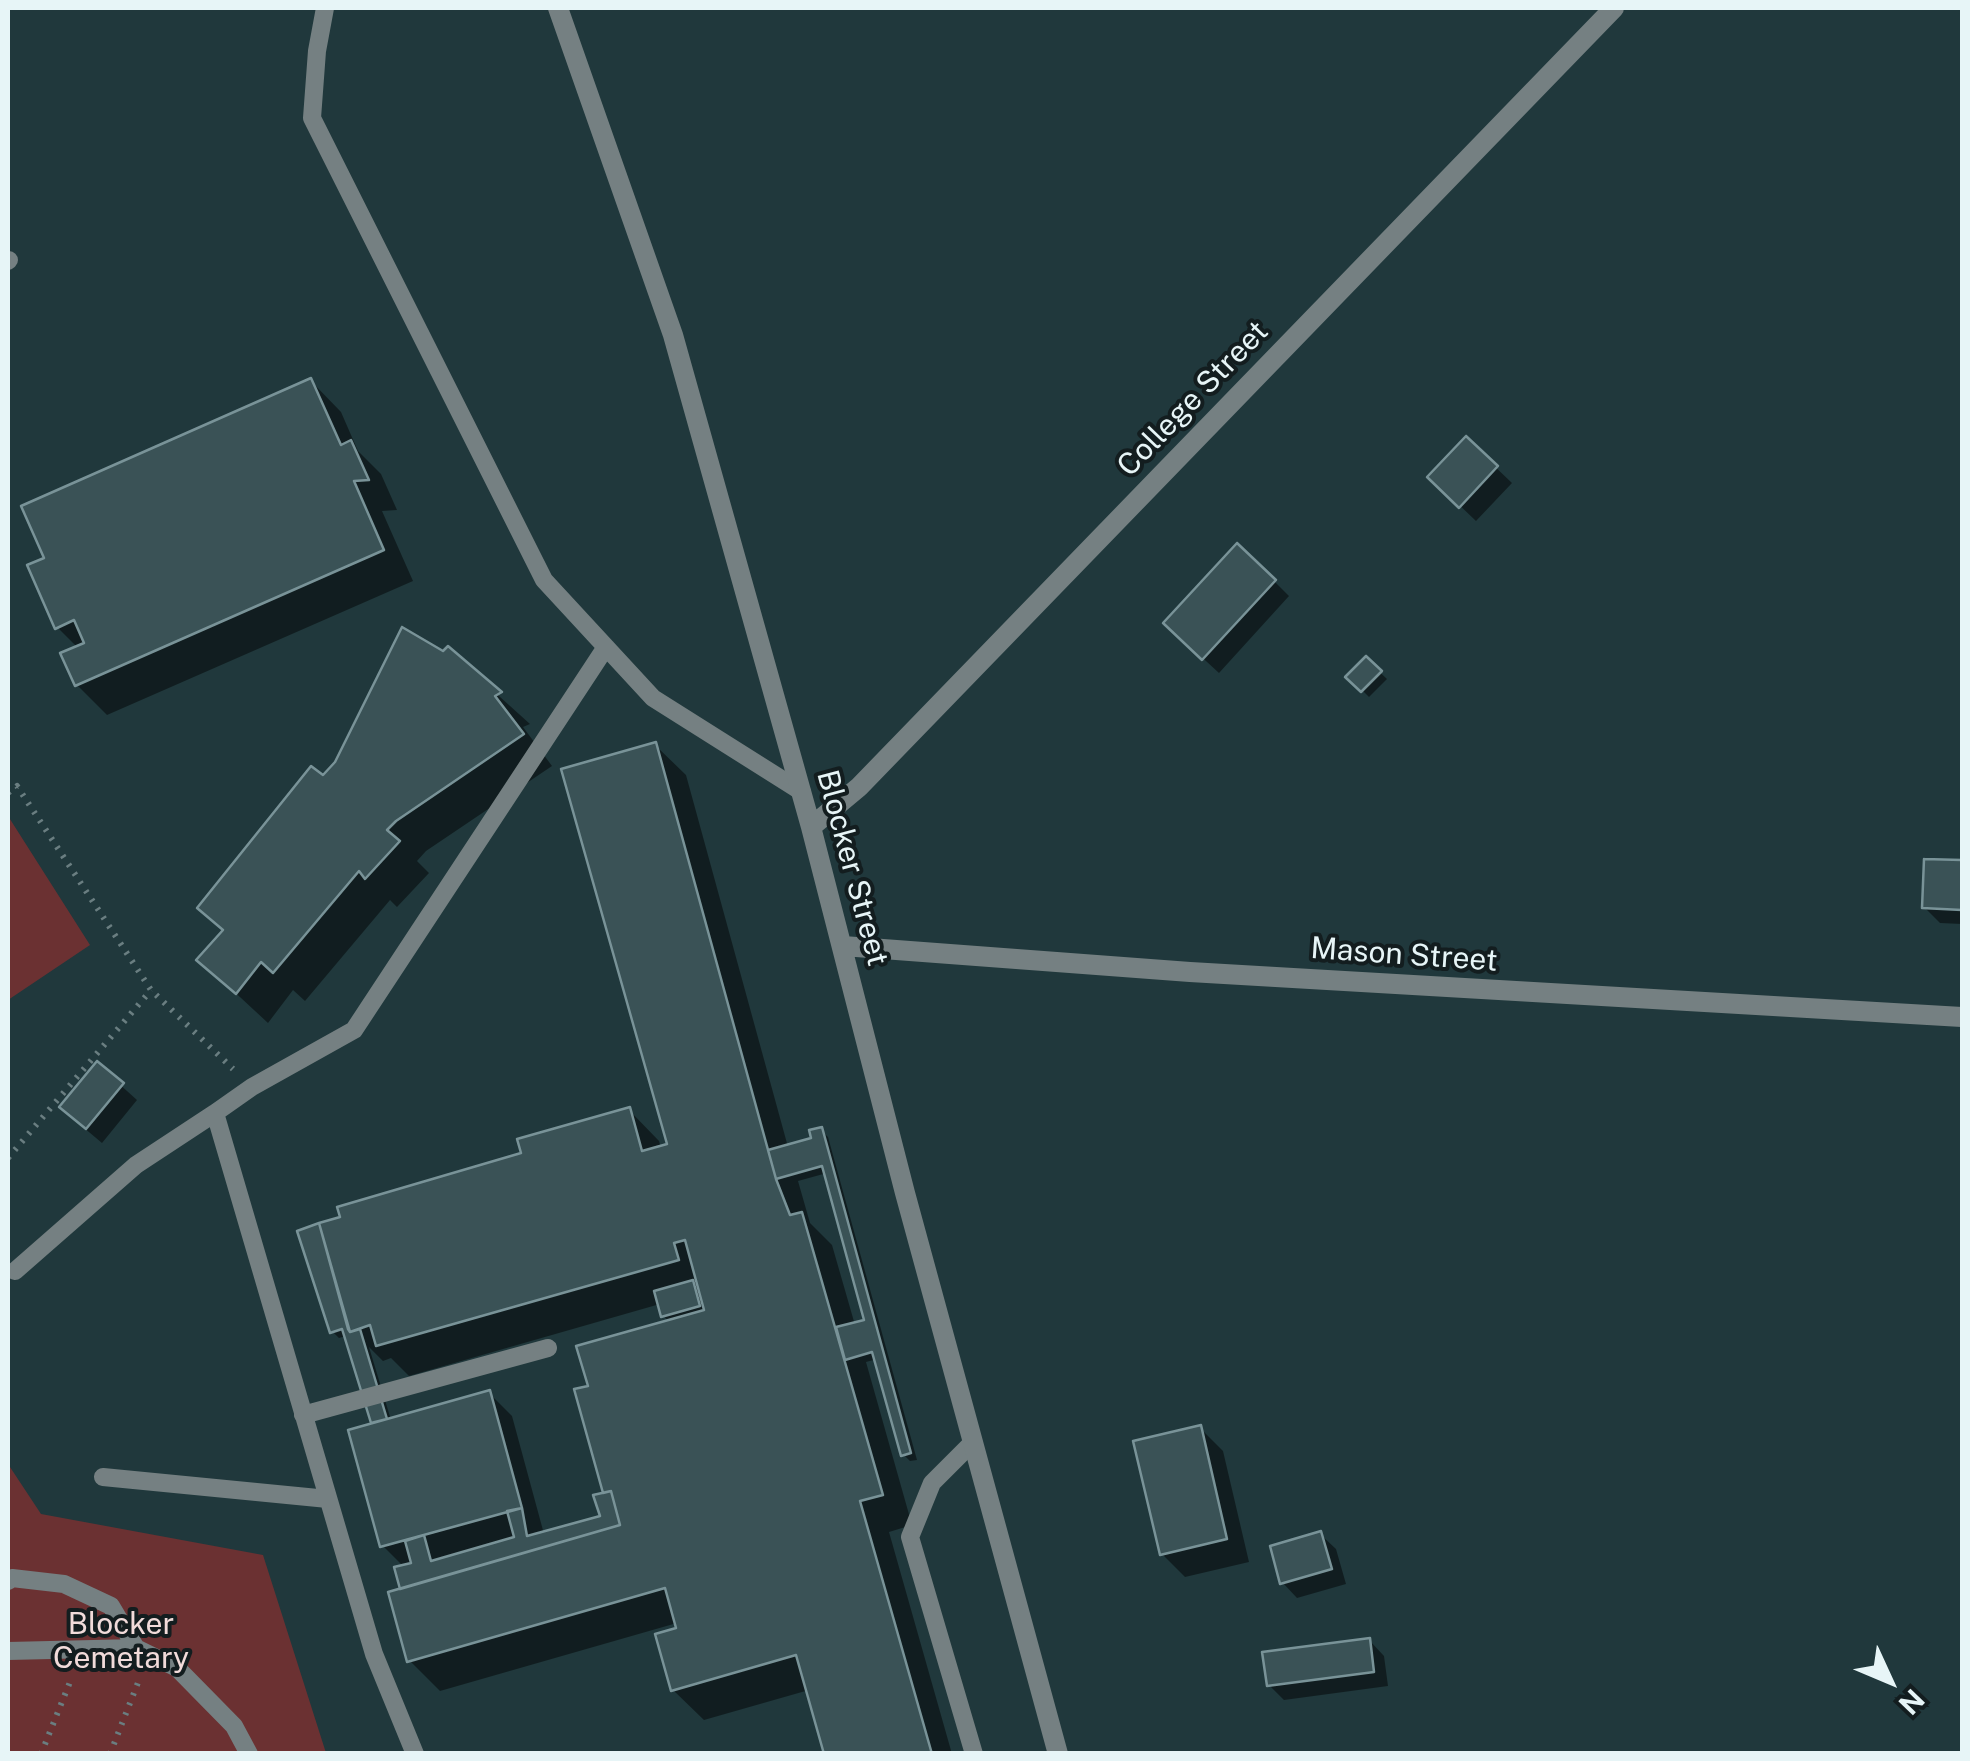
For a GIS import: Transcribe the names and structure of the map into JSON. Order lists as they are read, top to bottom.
{
  "streets": {
    "street": ["College Street", "Blocker Street", "Mason Street"]
  },
  "crossings": [
    ["College Street", "Blocker Street"],
    ["Blocker Street", "Mason Street"]
  ],
  "parks": ["Blocker Cemetary"],
  "north": "bottom right"
}
